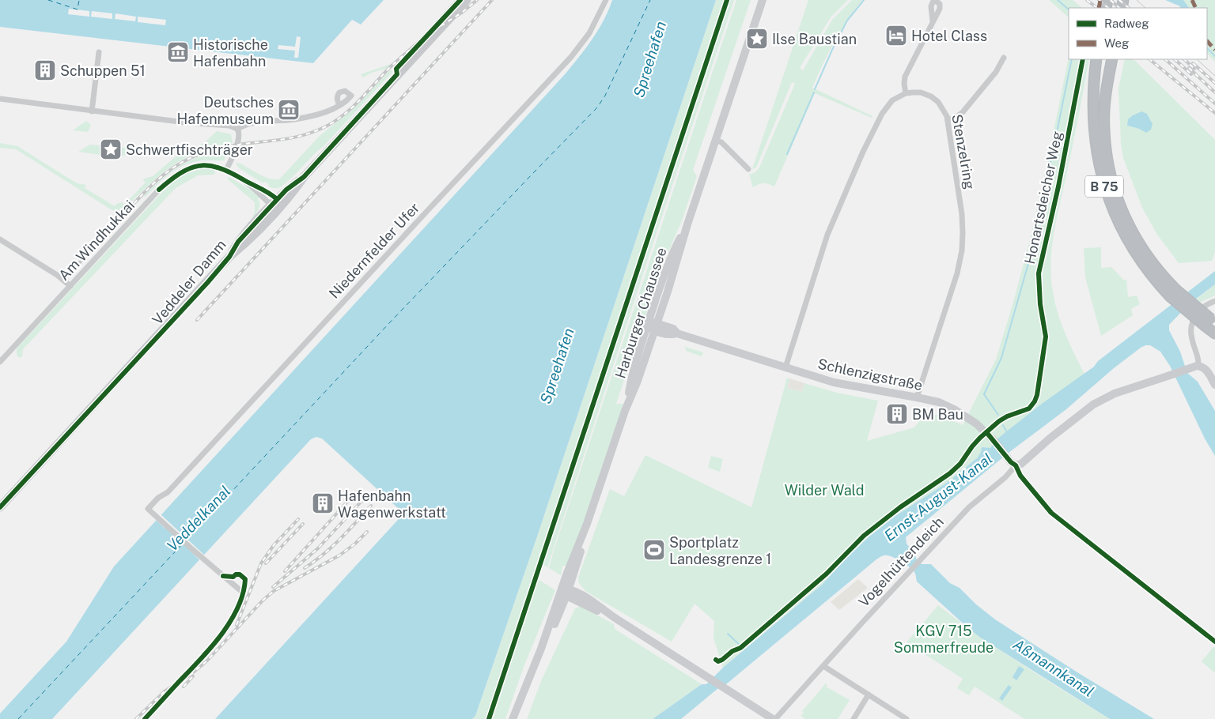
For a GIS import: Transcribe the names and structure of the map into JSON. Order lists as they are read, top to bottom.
{
  "streets": {
    "highway": ["B 75"],
    "main road": [
      "Veddeler Damm",
      "Harburger Chaussee",
      "Schlenzigstraße",
      "Vogelhüttendeich"
    ],
    "street": [
      "Stenzelring",
      "Honartsdeicher Weg",
      "Am Windhukkai",
      "Niedernfelder Ufer"
    ]
  },
  "crossings": [
    ["Stenzelring", "Schlenzigstraße"],
    ["Honartsdeicher Weg", "Schlenzigstraße"],
    ["Am Windhukkai", "Veddeler Damm"],
    ["Harburger Chaussee", "Schlenzigstraße"],
    ["Schlenzigstraße", "Vogelhüttendeich"]
  ],
  "water": [
    "Spreehafen",
    "Ernst-August-Kanal",
    "Veddelkanal",
    "Aßmannkanal"
  ],
  "parks": ["Wilder Wald", "KGV 715 Sommerfreude"],
  "places": {
    "hotel": ["Hotel Class"],
    "place": ["Ilse Baustian", "Schwertfischträger"],
    "museum": ["Historische Hafenbahn", "Deutsches Hafenmuseum"],
    "building": ["Schuppen 51", "BM Bau", "Hafenbahn Wagenwerkstatt"],
    "sports": ["Sportplatz Landesgrenze 1"]
  },
  "legend": ["Radweg", "Weg"]
}
